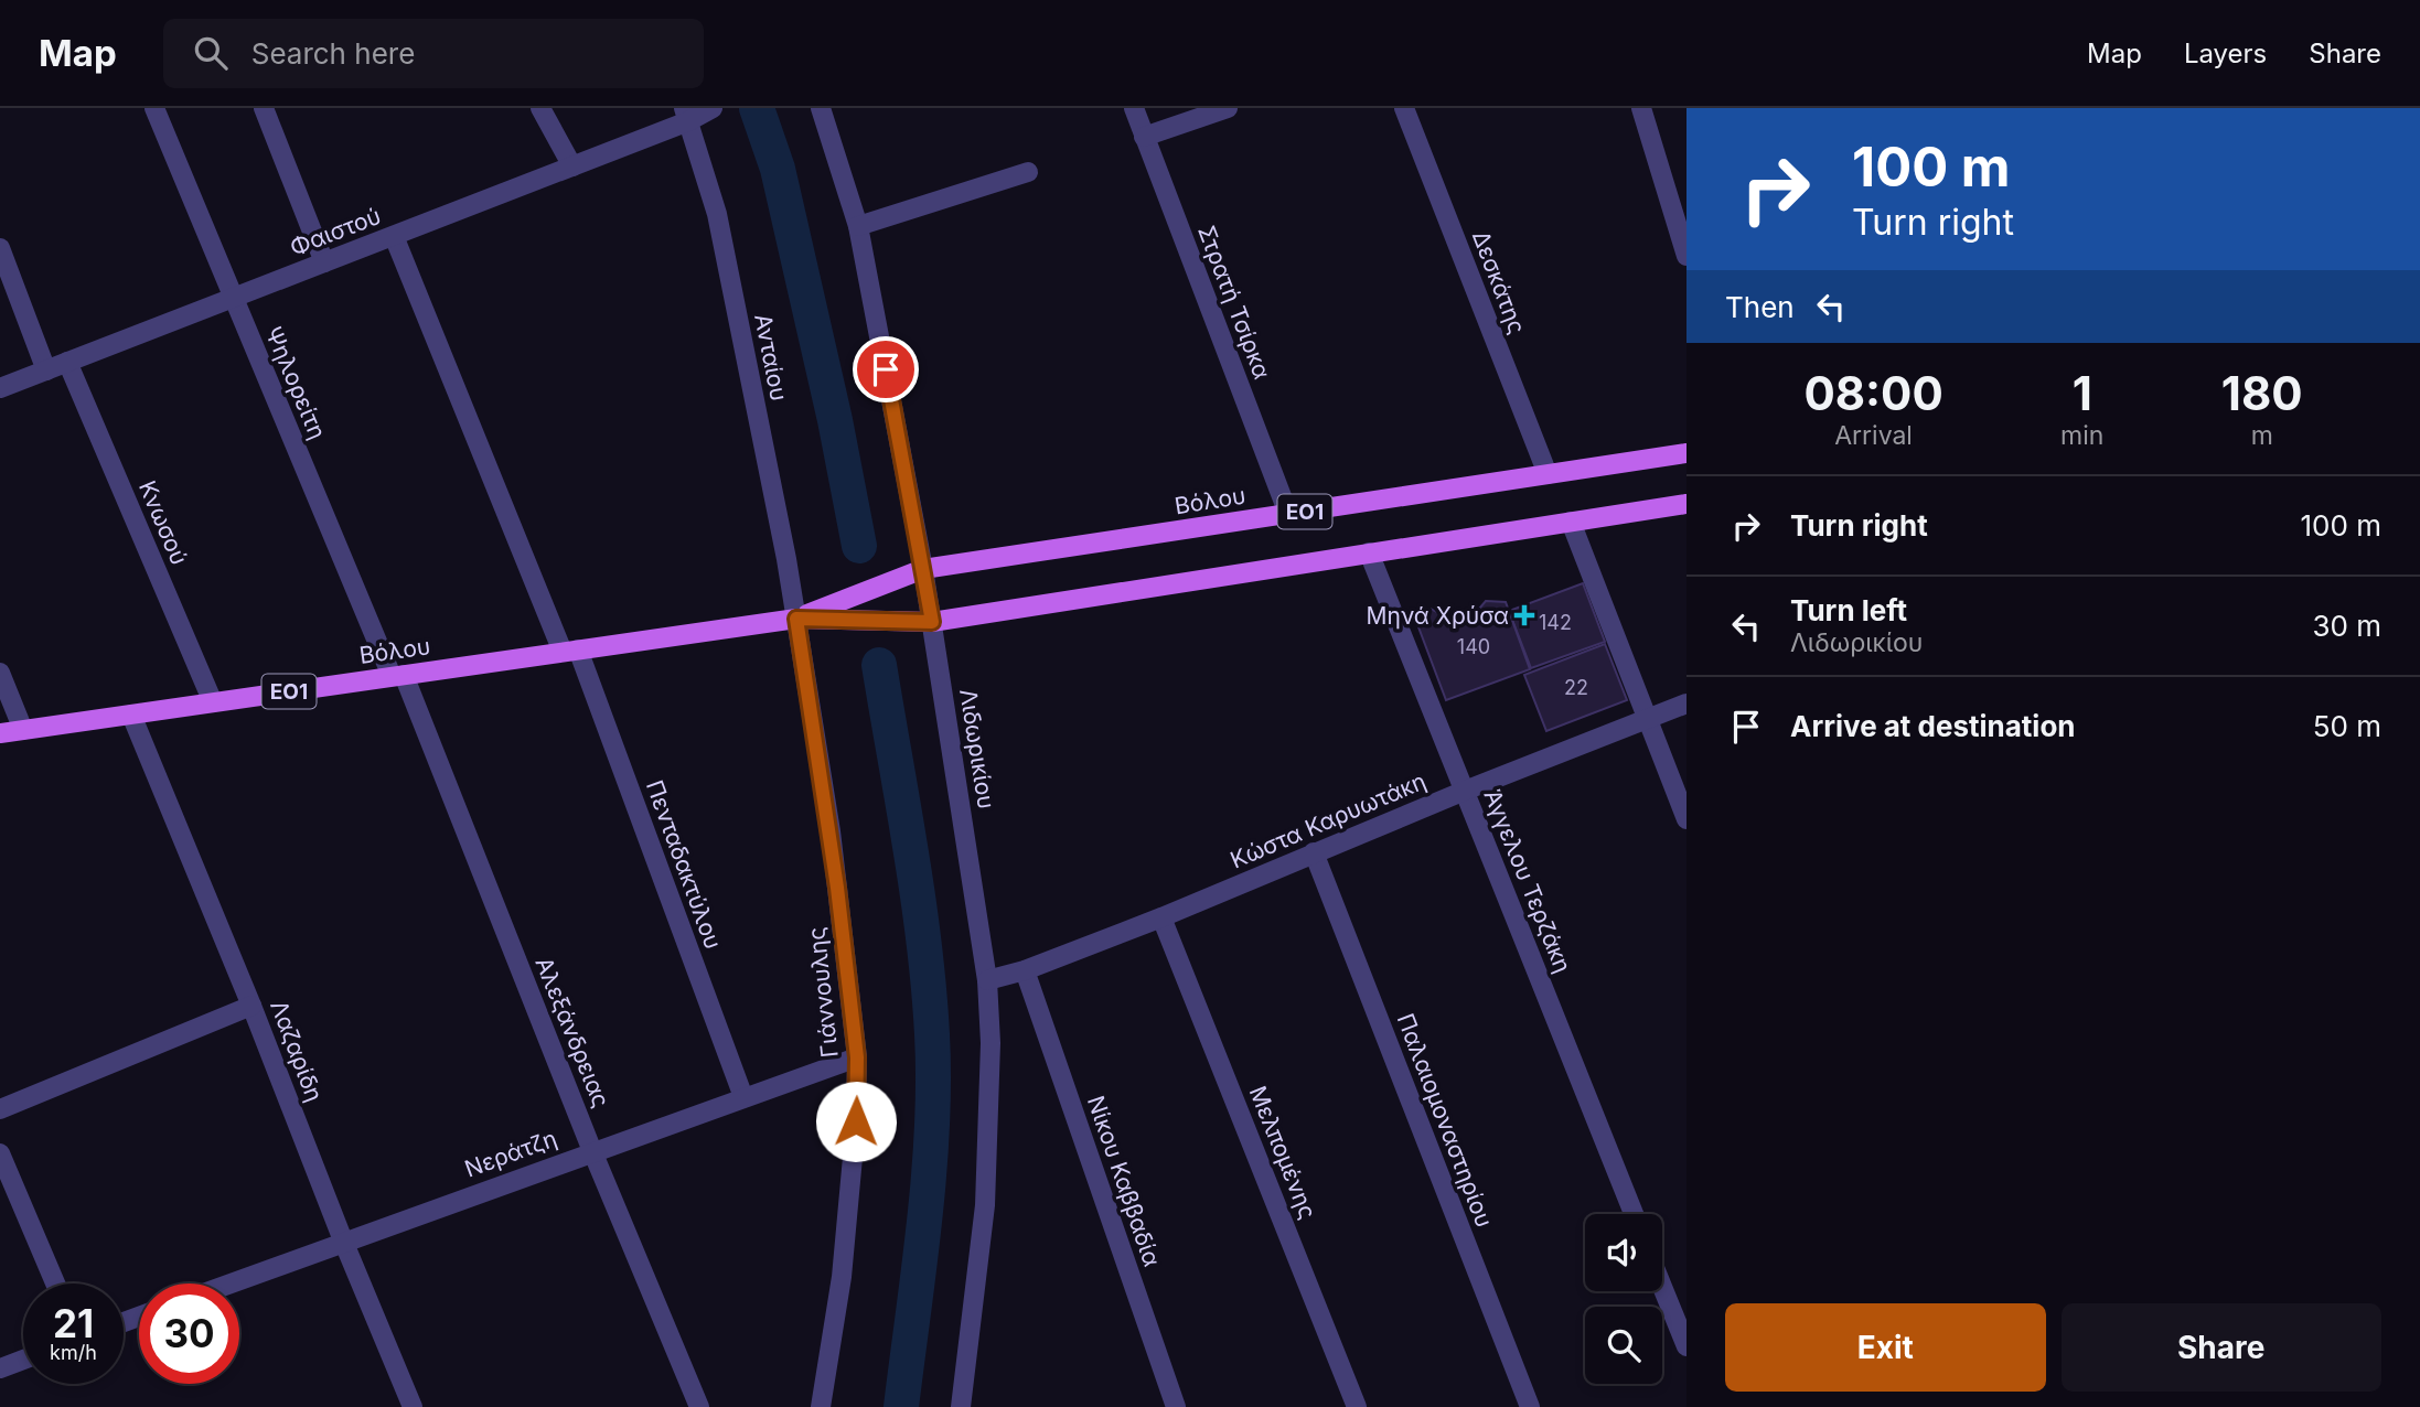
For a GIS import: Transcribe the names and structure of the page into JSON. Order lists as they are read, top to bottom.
{
  "streets": {
    "main road": ["Βόλου", "ΕΟ1"],
    "street": [
      "Φαιστού",
      "Δεσκάτης",
      "Στρατή Τσίρκα",
      "Ανταίου",
      "Ψηλορείτη",
      "Κνωσού",
      "Λιδωρικίου",
      "Κώστα Καρυωτάκη",
      "Πενταδακτύλου",
      "Άγγελου Τερζάκη",
      "Γιάννουλης",
      "Αλεξάνδρειας",
      "Λαζαρίδη",
      "Παλαιομοναστηρίου",
      "Μελπομένης",
      "Νεράτζη",
      "Νίκου Καββαδία"
    ]
  },
  "crossings": [
    ["Φαιστού", "Ανταίου"],
    ["Φαιστού", "Ψηλορείτη"],
    ["Φαιστού", "Κνωσού"],
    ["Φαιστού", "Πενταδακτύλου"],
    ["Δεσκάτης", "Βόλου"],
    ["Στρατή Τσίρκα", "Βόλου"],
    ["Ανταίου", "Βόλου"],
    ["Ανταίου", "ΕΟ1"],
    ["Ανταίου", "Γιάννουλης"],
    ["Ψηλορείτη", "Βόλου"],
    ["Ψηλορείτη", "Αλεξάνδρειας"],
    ["Βόλου", "ΕΟ1"],
    ["Βόλου", "Κνωσού"],
    ["Βόλου", "Λιδωρικίου"],
    ["Βόλου", "Πενταδακτύλου"],
    ["Βόλου", "Γιάννουλης"],
    ["Βόλου", "Αλεξάνδρειας"],
    ["Βόλου", "Λαζαρίδη"],
    ["ΕΟ1", "Λιδωρικίου"],
    ["ΕΟ1", "Άγγελου Τερζάκη"],
    ["ΕΟ1", "Γιάννουλης"],
    ["Λιδωρικίου", "Κώστα Καρυωτάκη"],
    ["Κώστα Καρυωτάκη", "Άγγελου Τερζάκη"],
    ["Κώστα Καρυωτάκη", "Παλαιομοναστηρίου"],
    ["Κώστα Καρυωτάκη", "Μελπομένης"],
    ["Κώστα Καρυωτάκη", "Νίκου Καββαδία"],
    ["Πενταδακτύλου", "Νεράτζη"],
    ["Γιάννουλης", "Νεράτζη"],
    ["Αλεξάνδρειας", "Νεράτζη"],
    ["Λαζαρίδη", "Νεράτζη"]
  ],
  "places": {
    "health": ["Μηνά Χρύσα"]
  },
  "house_numbers": ["142", "140", "22"],
  "page": {
    "header": "Map",
    "search": "Search here",
    "nav": ["Map", "Layers", "Share"],
    "turn": ["100 m", "Turn right"],
    "then": "Then",
    "eta": [
      "08:00",
      "Arrival",
      "1",
      "min",
      "180",
      "m"
    ],
    "list": [
      {
        "name": "Turn right",
        "value": "100 m"
      },
      {
        "name": "Turn left",
        "note": "Λιδωρικίου",
        "value": "30 m"
      },
      {
        "name": "Arrive at destination",
        "value": "50 m"
      }
    ],
    "speed": "21 km/h",
    "limit": "30",
    "buttons": ["Exit", "Share"]
  }
}
